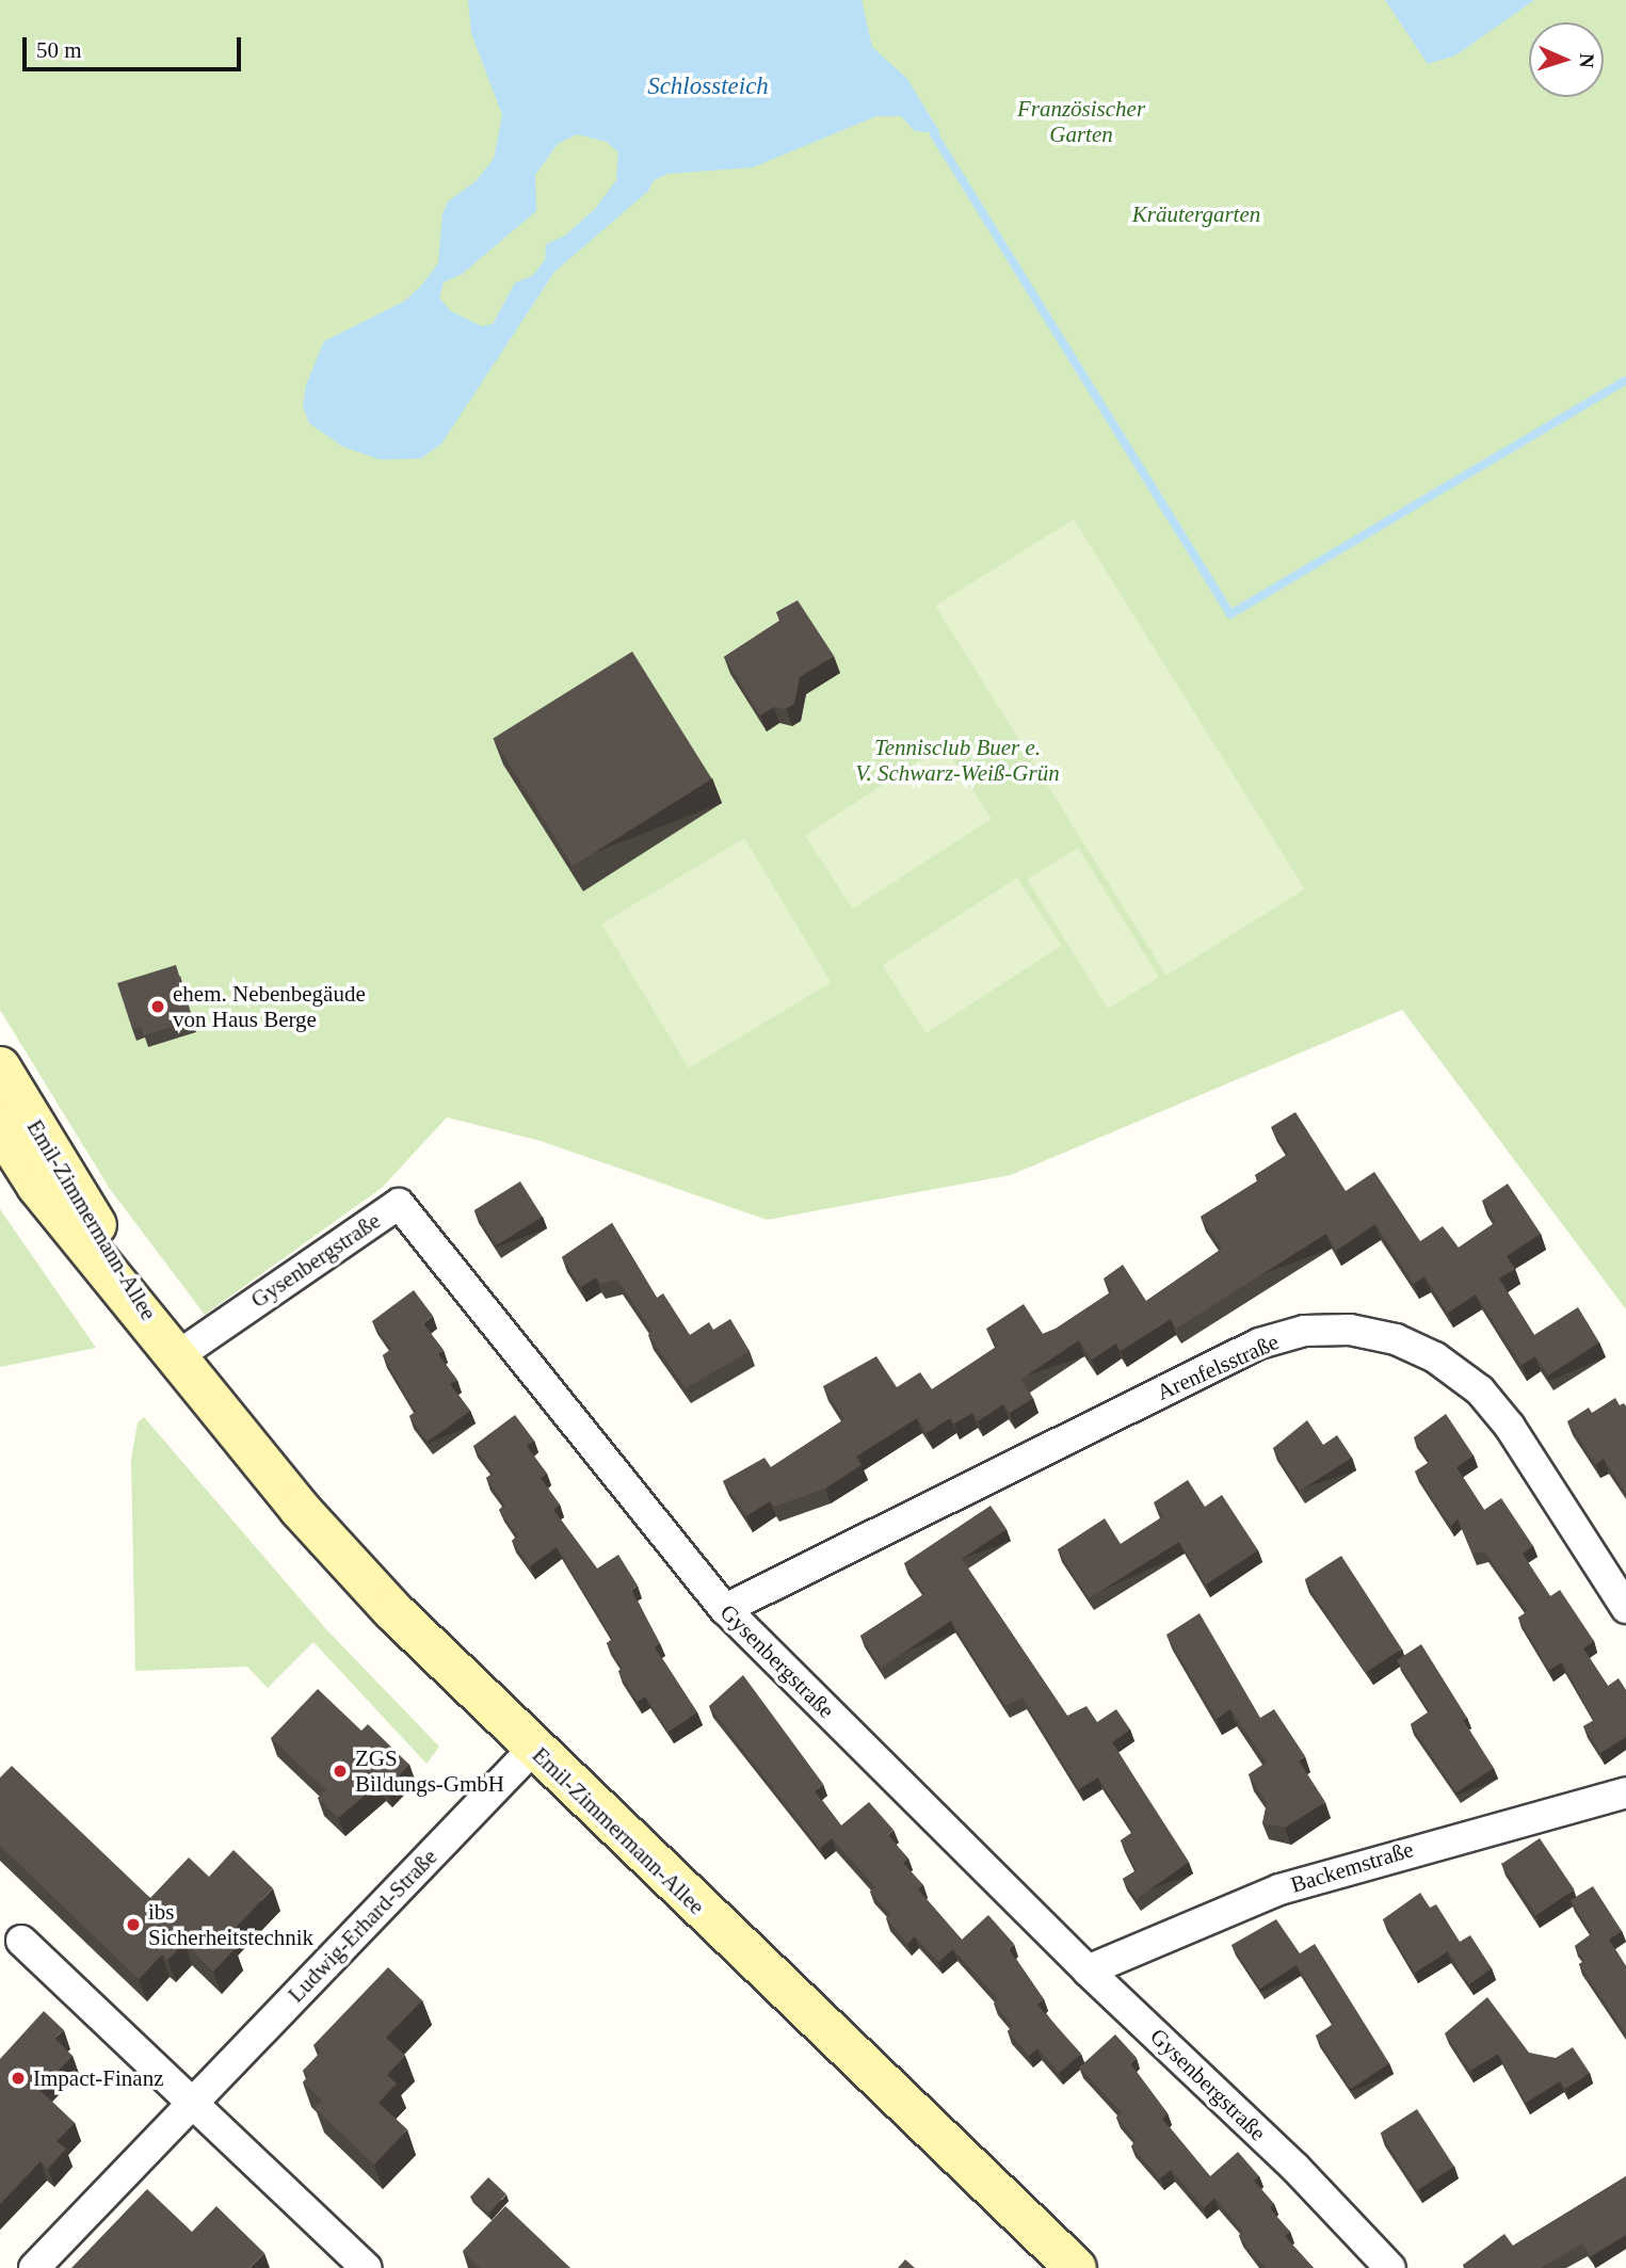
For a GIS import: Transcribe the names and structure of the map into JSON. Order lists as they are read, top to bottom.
{
  "streets": {
    "main road": ["Emil-Zimmermann-Allee"],
    "street": [
      "Gysenbergstraße",
      "Arenfelsstraße",
      "Backemstraße",
      "Ludwig-Erhard-Straße"
    ]
  },
  "crossings": [
    ["Emil-Zimmermann-Allee", "Gysenbergstraße"],
    ["Emil-Zimmermann-Allee", "Ludwig-Erhard-Straße"],
    ["Gysenbergstraße", "Arenfelsstraße"],
    ["Gysenbergstraße", "Backemstraße"]
  ],
  "water": ["Schlossteich"],
  "parks": ["Französischer Garten", "Kräutergarten", "Tennisclub Buer e. V. Schwarz-Weiß-Grün"],
  "places": [
    "ehem. Nebenbegäude von Haus Berge",
    "ZGS Bildungs-GmbH",
    "ibs Sicherheitstechnik",
    "Impact-Finanz"
  ],
  "scale_bar": "50 m",
  "north": "right"
}
